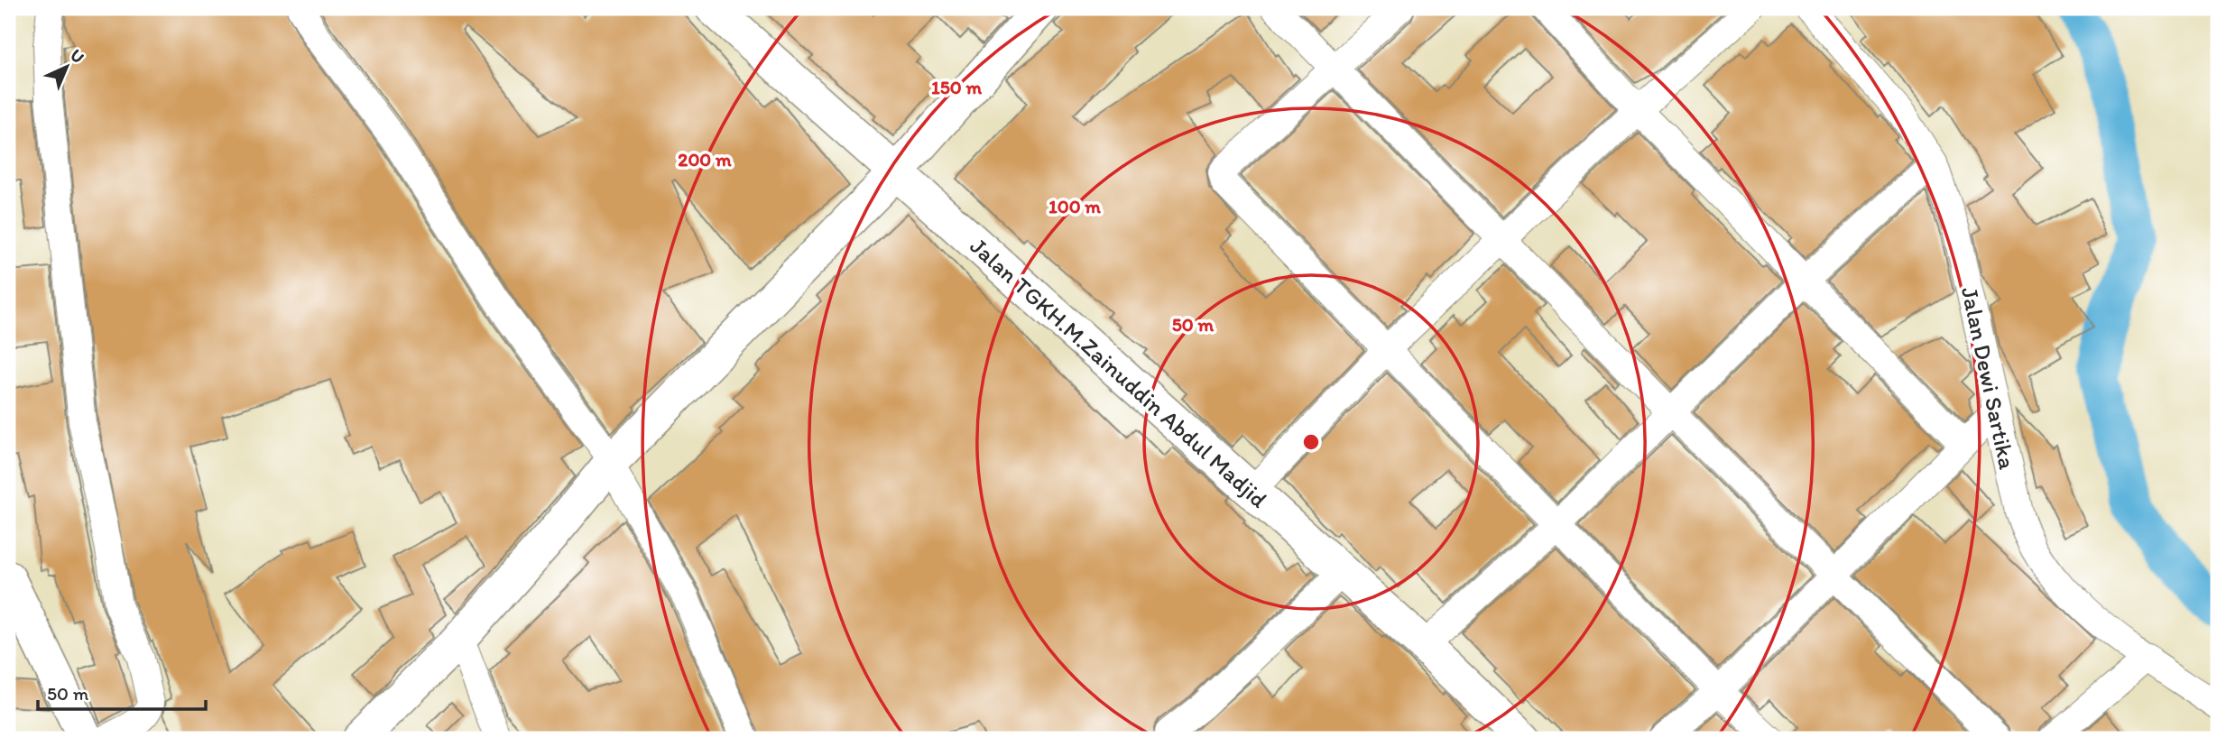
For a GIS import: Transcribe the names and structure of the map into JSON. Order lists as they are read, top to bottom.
{
  "streets": {
    "main road": ["Jalan TGKH.M.Zainuddin Abdul Madjid"],
    "street": ["Jalan Dewi Sartika"]
  },
  "scale_bar": "50 m",
  "north": "top right",
  "rings": [
    "150 m",
    "200 m",
    "100 m",
    "50 m"
  ]
}
